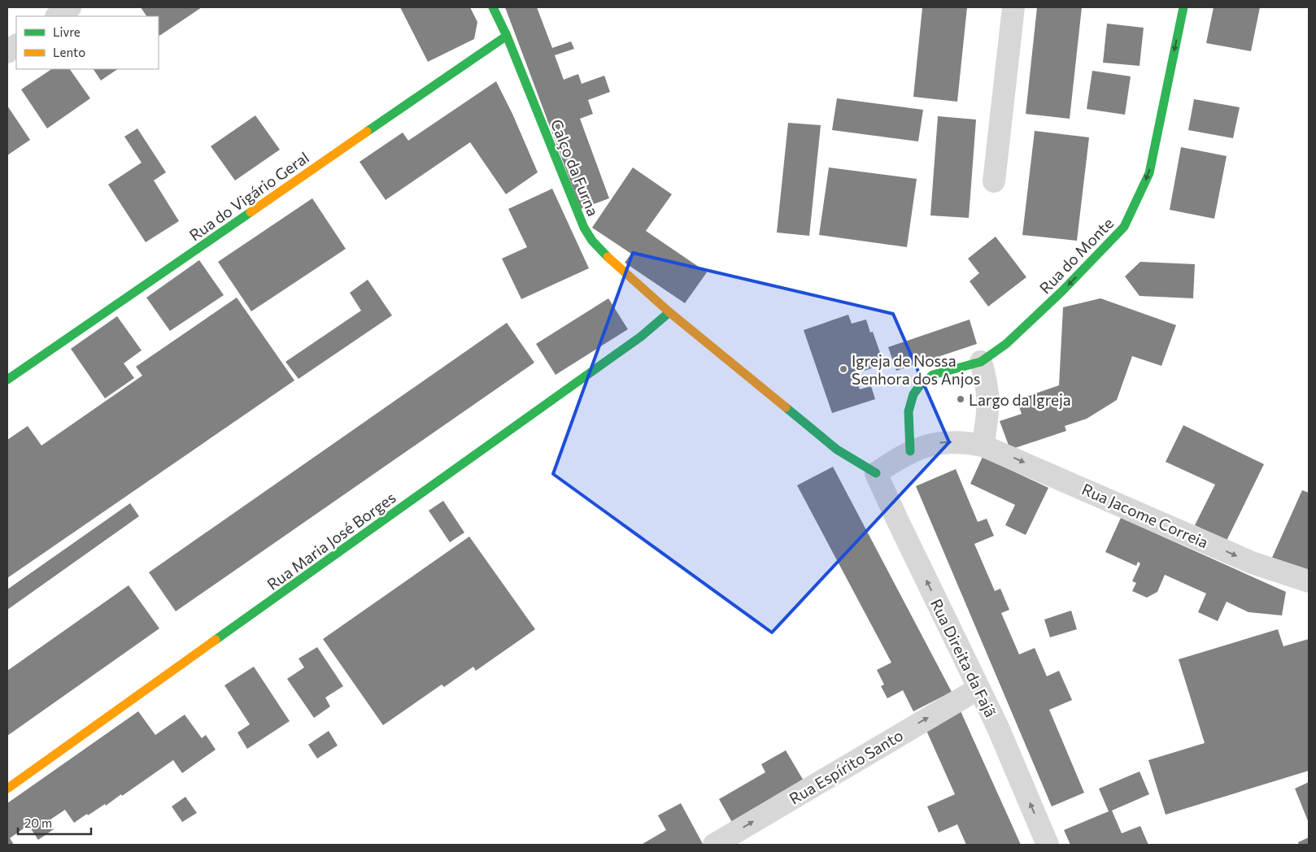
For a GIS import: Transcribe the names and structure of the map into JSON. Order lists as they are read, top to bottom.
{
  "streets": {
    "street": [
      "Calço da Furna",
      "Rua do Vigário Geral",
      "Rua do Monte",
      "Rua Jacome Correia",
      "Rua Maria José Borges",
      "Rua Direita da Fajã",
      "Rua Espírito Santo"
    ]
  },
  "crossings": [
    ["Calço da Furna", "Rua do Vigário Geral"],
    ["Calço da Furna", "Rua Jacome Correia"],
    ["Calço da Furna", "Rua Maria José Borges"],
    ["Calço da Furna", "Rua Direita da Fajã"],
    ["Rua do Monte", "Rua Jacome Correia"],
    ["Rua Jacome Correia", "Rua Direita da Fajã"],
    ["Rua Direita da Fajã", "Rua Espírito Santo"]
  ],
  "one_way": [
    "Rua do Monte",
    "Rua Jacome Correia",
    "Rua Direita da Fajã",
    "Rua Espírito Santo"
  ],
  "places": ["Igreja de Nossa Senhora dos Anjos", "Largo da Igreja"],
  "legend": ["Livre", "Lento"],
  "scale_bar": "20 m"
}
